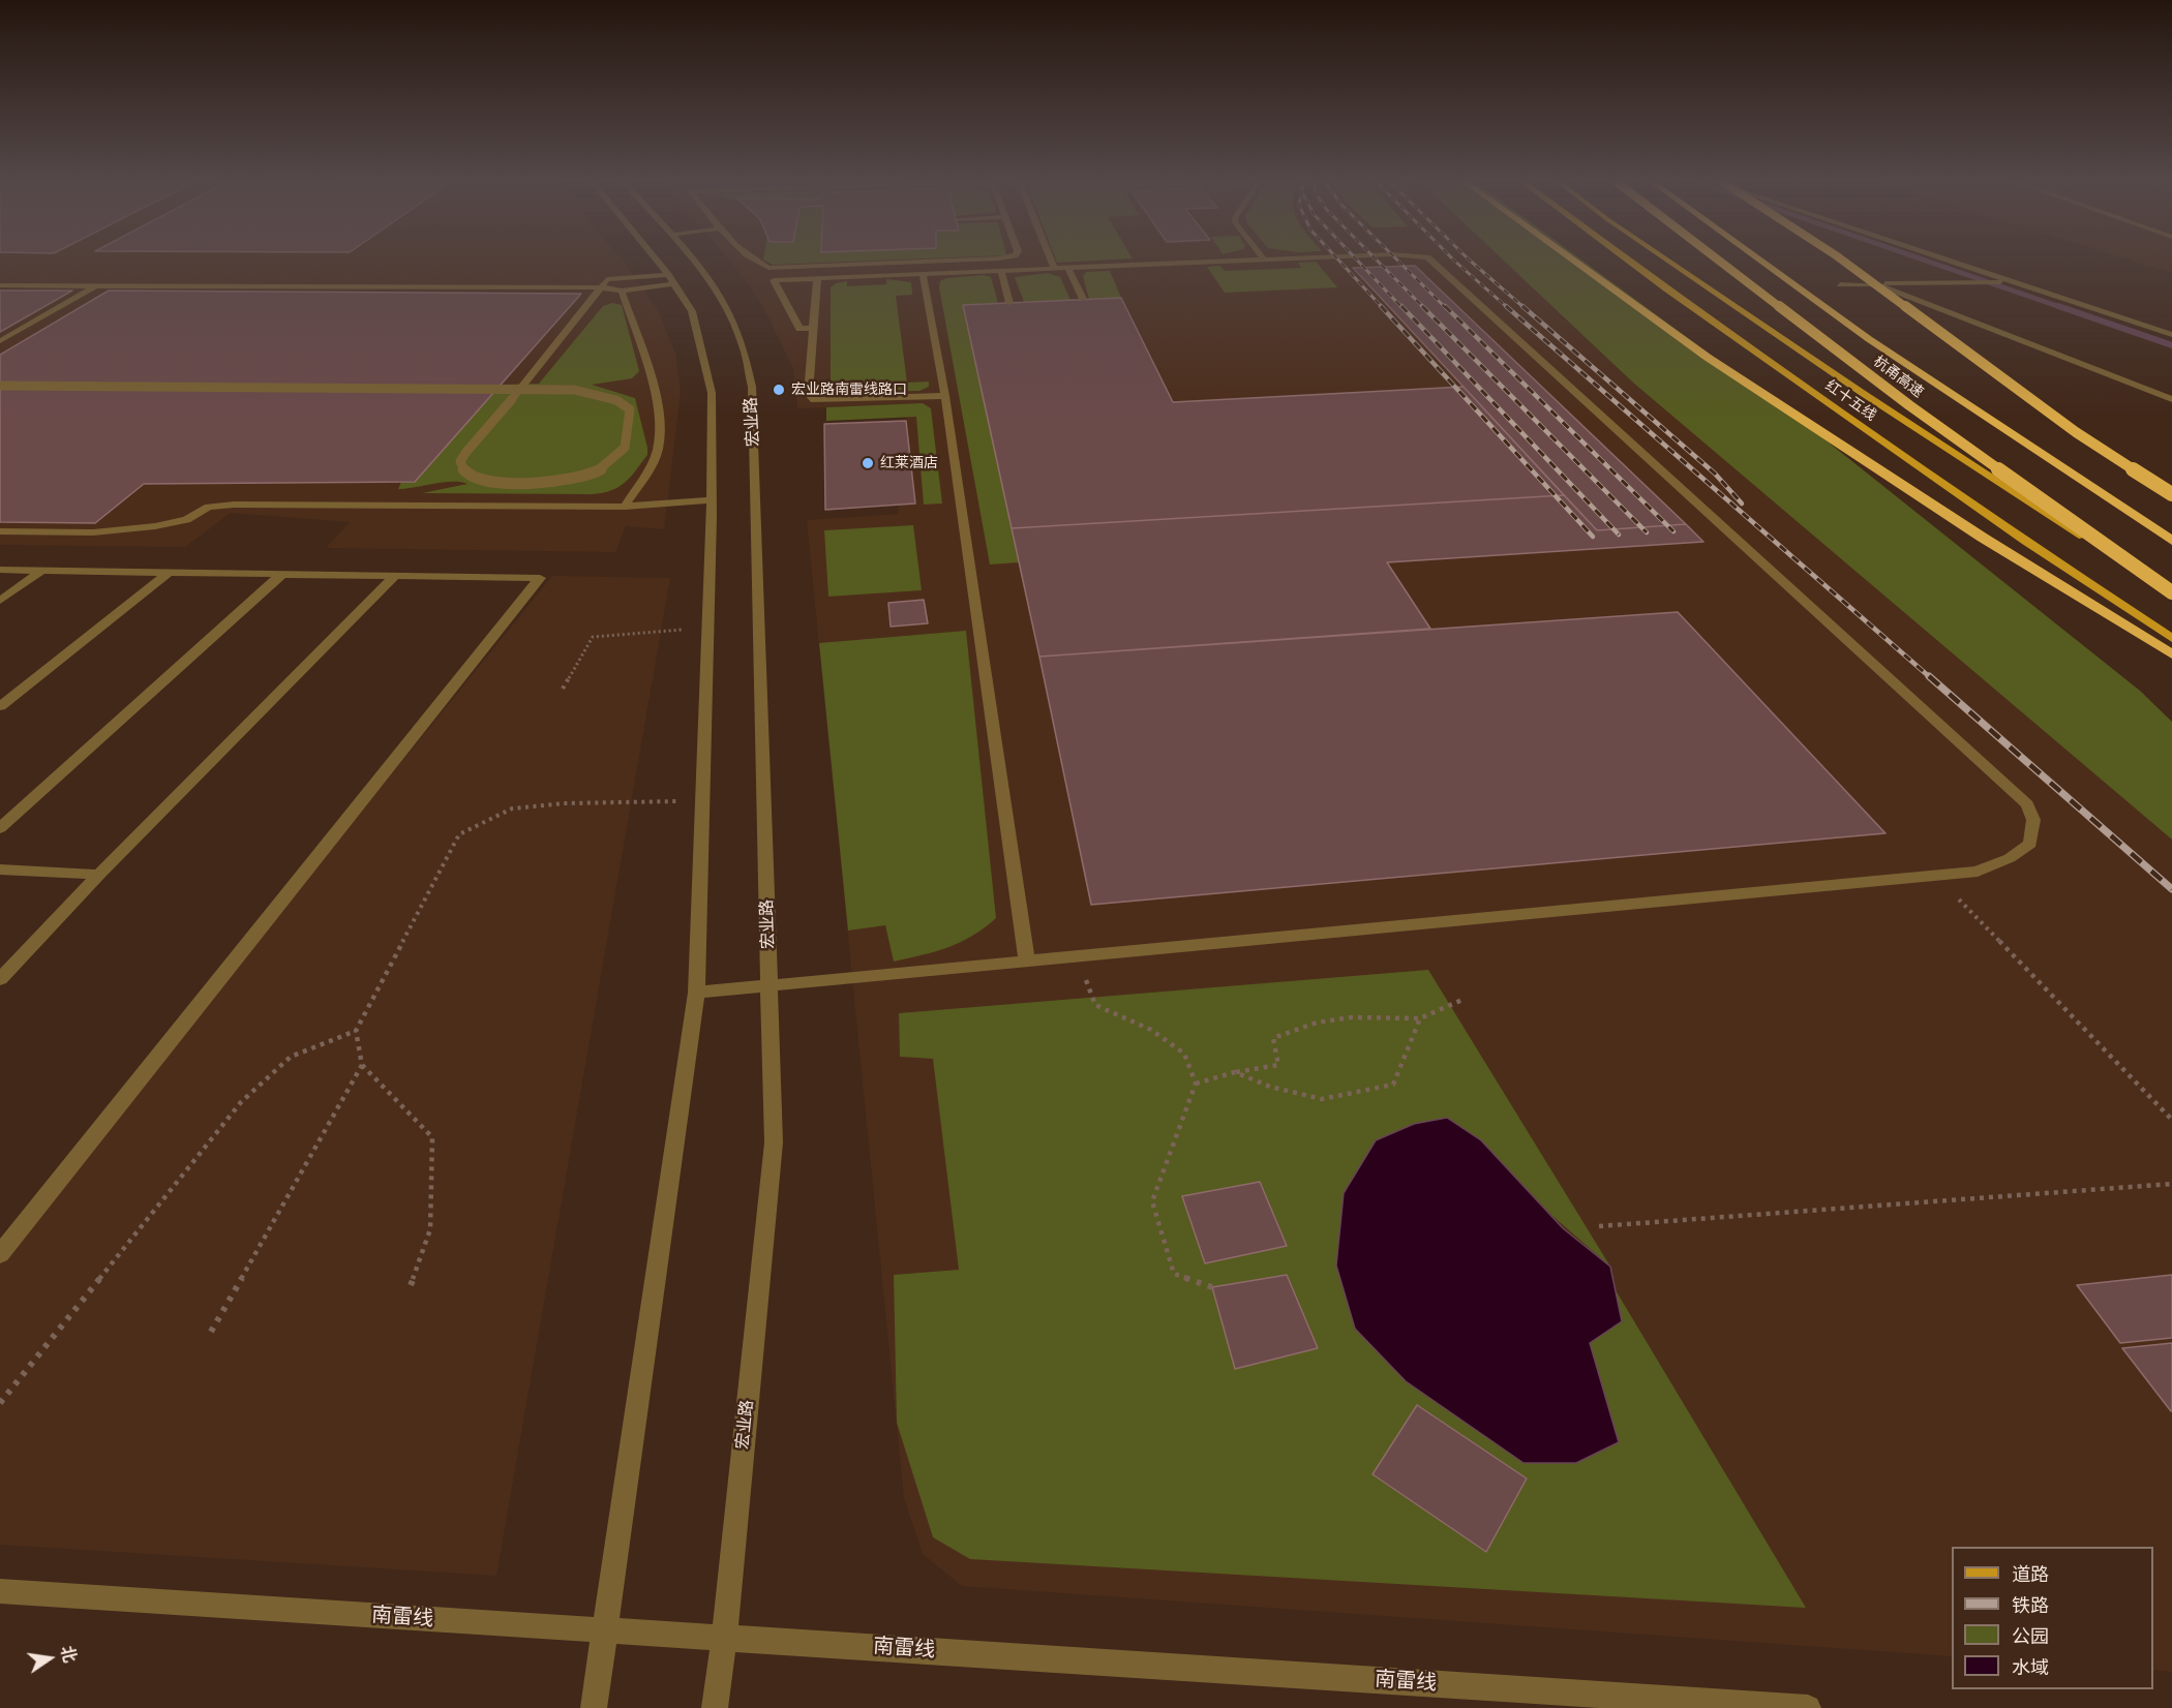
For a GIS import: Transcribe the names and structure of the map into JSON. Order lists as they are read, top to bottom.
{
  "streets": {
    "highway": ["杭甬高速"],
    "main road": ["红十五线"],
    "street": ["宏业路", "南雷线"]
  },
  "crossings": [
    ["宏业路", "南雷线"]
  ],
  "places": ["宏业路南雷线路口", "红莱酒店"],
  "legend": [
    "道路",
    "铁路",
    "公园",
    "水域"
  ],
  "north": "right"
}
